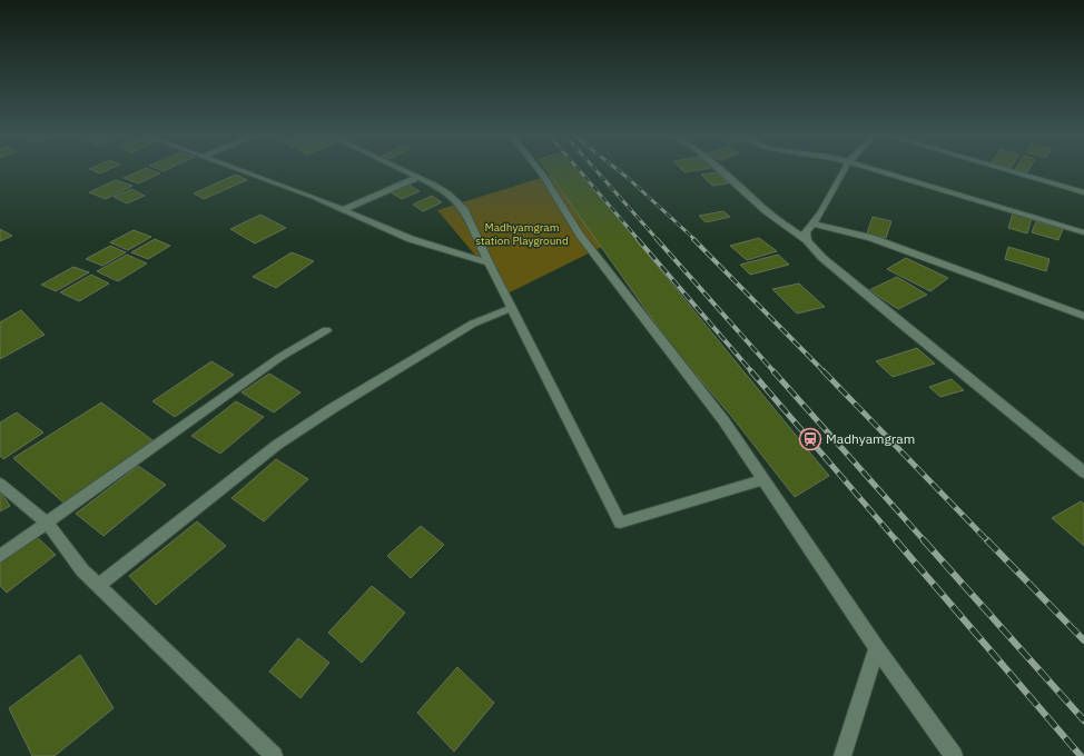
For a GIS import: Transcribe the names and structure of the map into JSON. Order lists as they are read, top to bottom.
{
  "parks": ["Madhyamgram station Playground"],
  "places": {
    "station": ["Madhyamgram"]
  }
}
